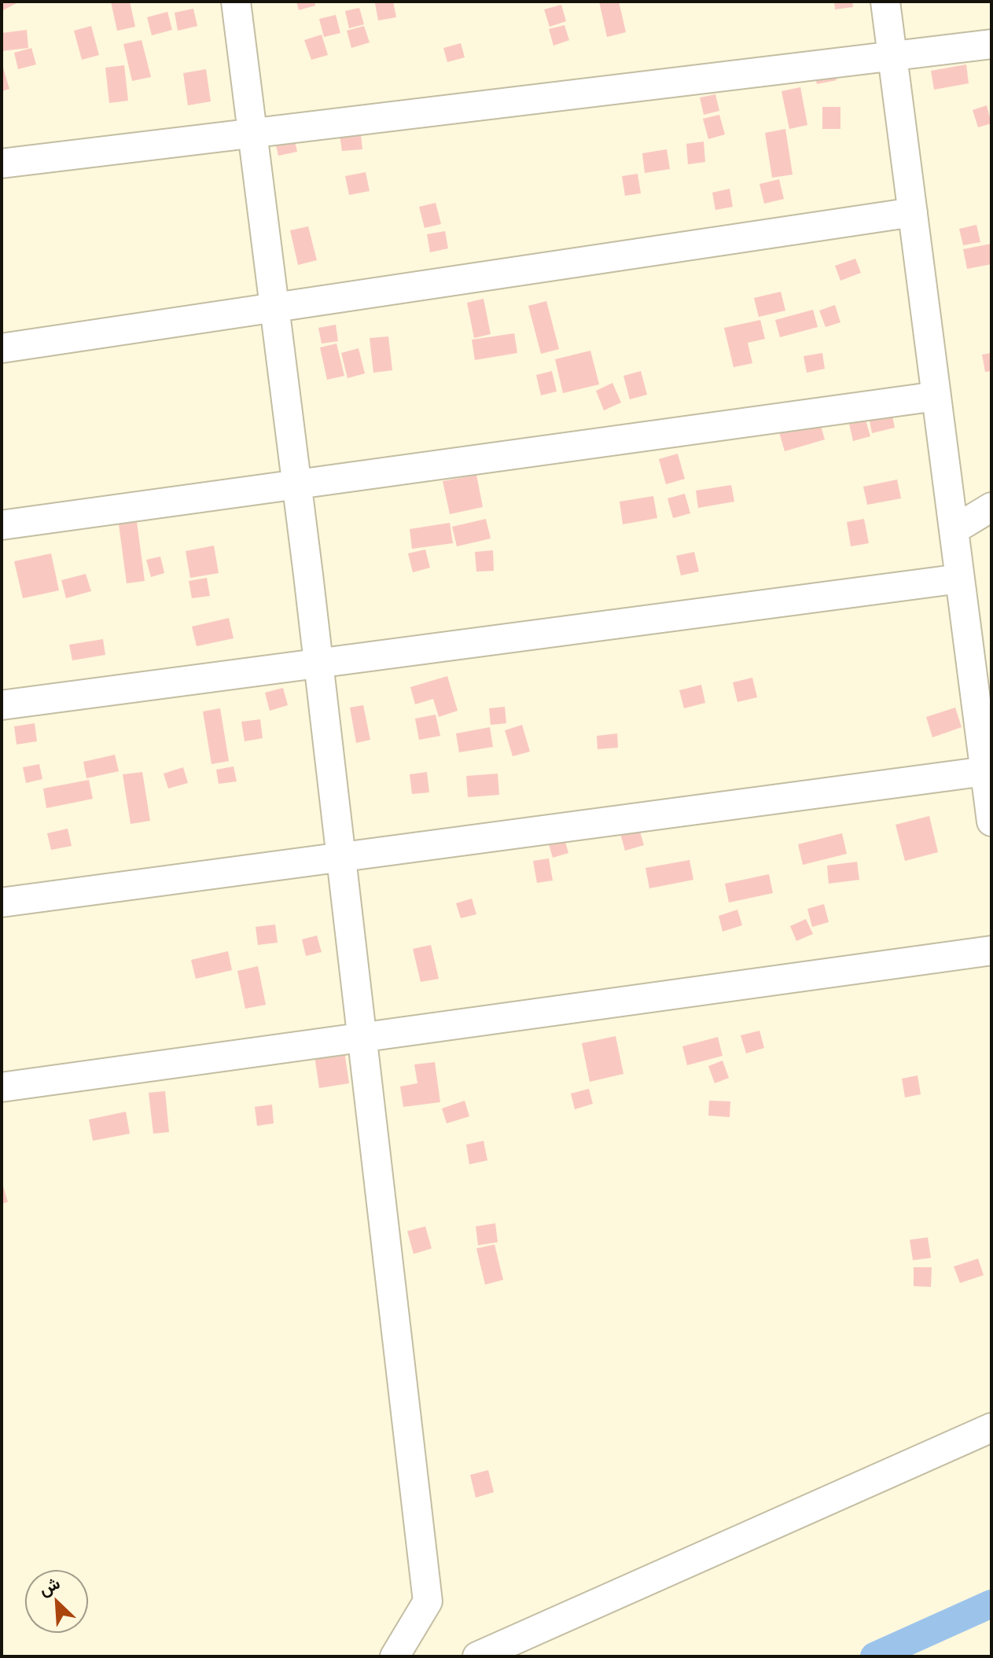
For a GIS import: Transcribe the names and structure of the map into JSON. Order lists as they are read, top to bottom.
{
  "north": "top left"
}
